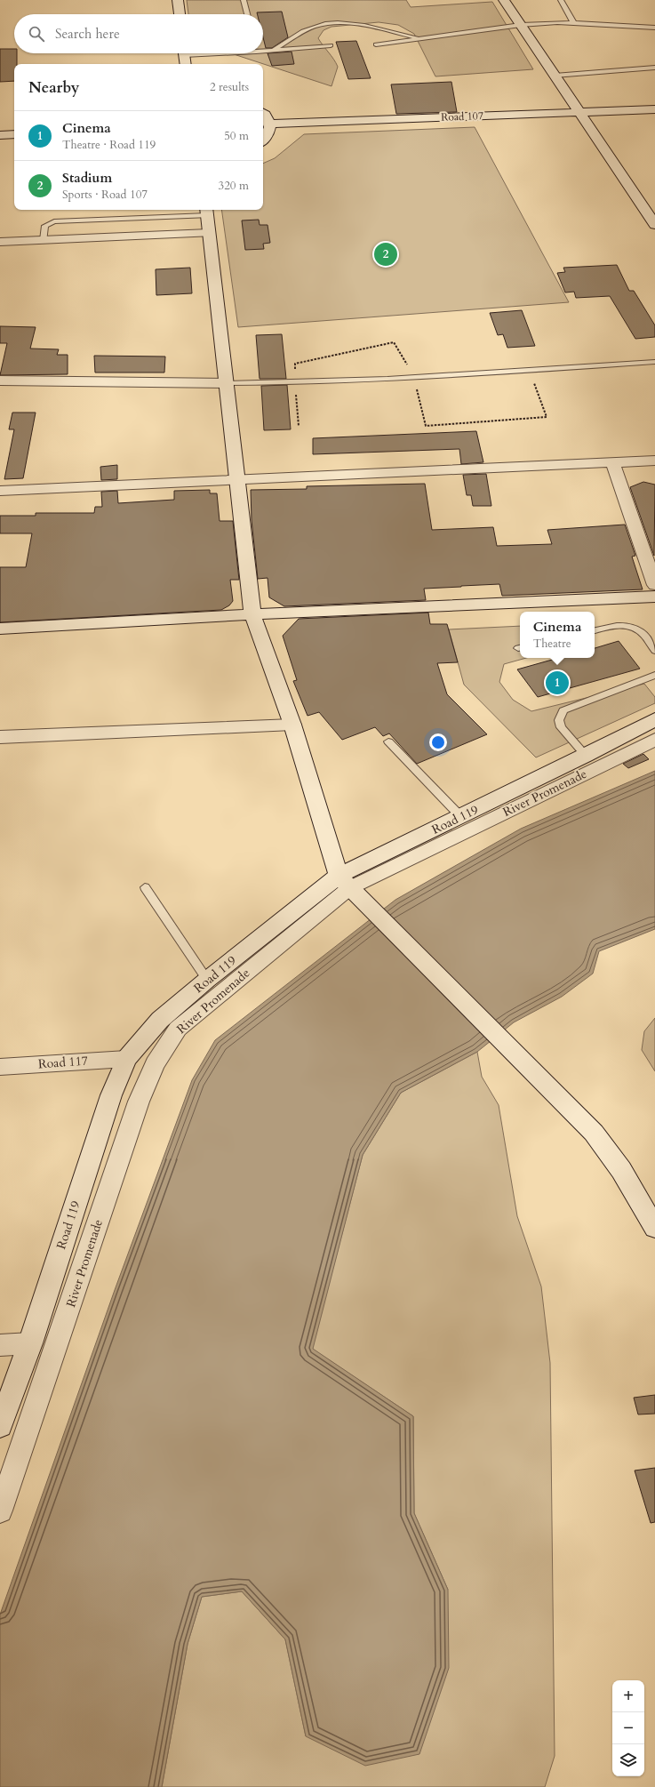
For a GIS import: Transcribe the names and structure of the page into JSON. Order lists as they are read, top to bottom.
{
  "streets": {
    "street": [
      "Road 107",
      "River Promenade",
      "Road 119",
      "Road 117"
    ]
  },
  "crossings": [
    ["River Promenade", "Road 119"],
    ["Road 119", "Road 117"]
  ],
  "page": {
    "search": "Search here",
    "heading": ["Nearby", "2 results"],
    "list": [
      {
        "mark": "1",
        "name": "Cinema",
        "note": "Theatre · Road 119",
        "value": "50 m"
      },
      {
        "mark": "2",
        "name": "Stadium",
        "note": "Sports · Road 107",
        "value": "320 m"
      }
    ],
    "pins": ["2", "1"],
    "popup": ["Cinema", "Theatre"],
    "map_buttons": ["+", "−"]
  }
}
